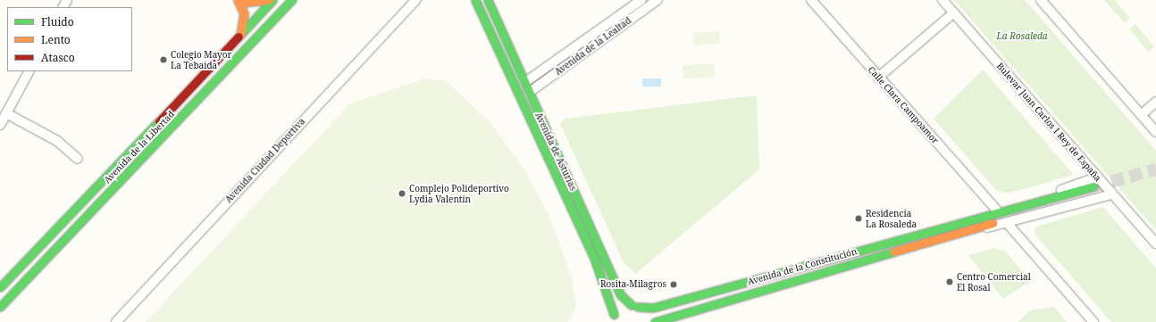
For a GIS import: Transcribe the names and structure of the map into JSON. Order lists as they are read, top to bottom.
{
  "streets": {
    "main road": ["Avenida de la Libertad", "Avenida de Asturias", "Avenida de la Constitución"],
    "street": [
      "Avenida de la Lealtad",
      "Calle Clara Campoamor",
      "Bulevar Juan Carlos I Rey de España",
      "Avenida Ciudad Deportiva"
    ]
  },
  "crossings": [
    ["Avenida de la Lealtad", "Avenida de Asturias"],
    ["Calle Clara Campoamor", "Avenida de la Constitución"],
    ["Bulevar Juan Carlos I Rey de España", "Avenida de la Constitución"],
    ["Avenida de Asturias", "Avenida de la Constitución"]
  ],
  "parks": ["La Rosaleda"],
  "places": [
    "Colegio Mayor La Tebaida",
    "Complejo Polideportivo Lydia Valentín",
    "Residencia La Rosaleda",
    "Centro Comercial El Rosal",
    "Rosita-Milagros"
  ],
  "legend": ["Fluido", "Lento", "Atasco"]
}
